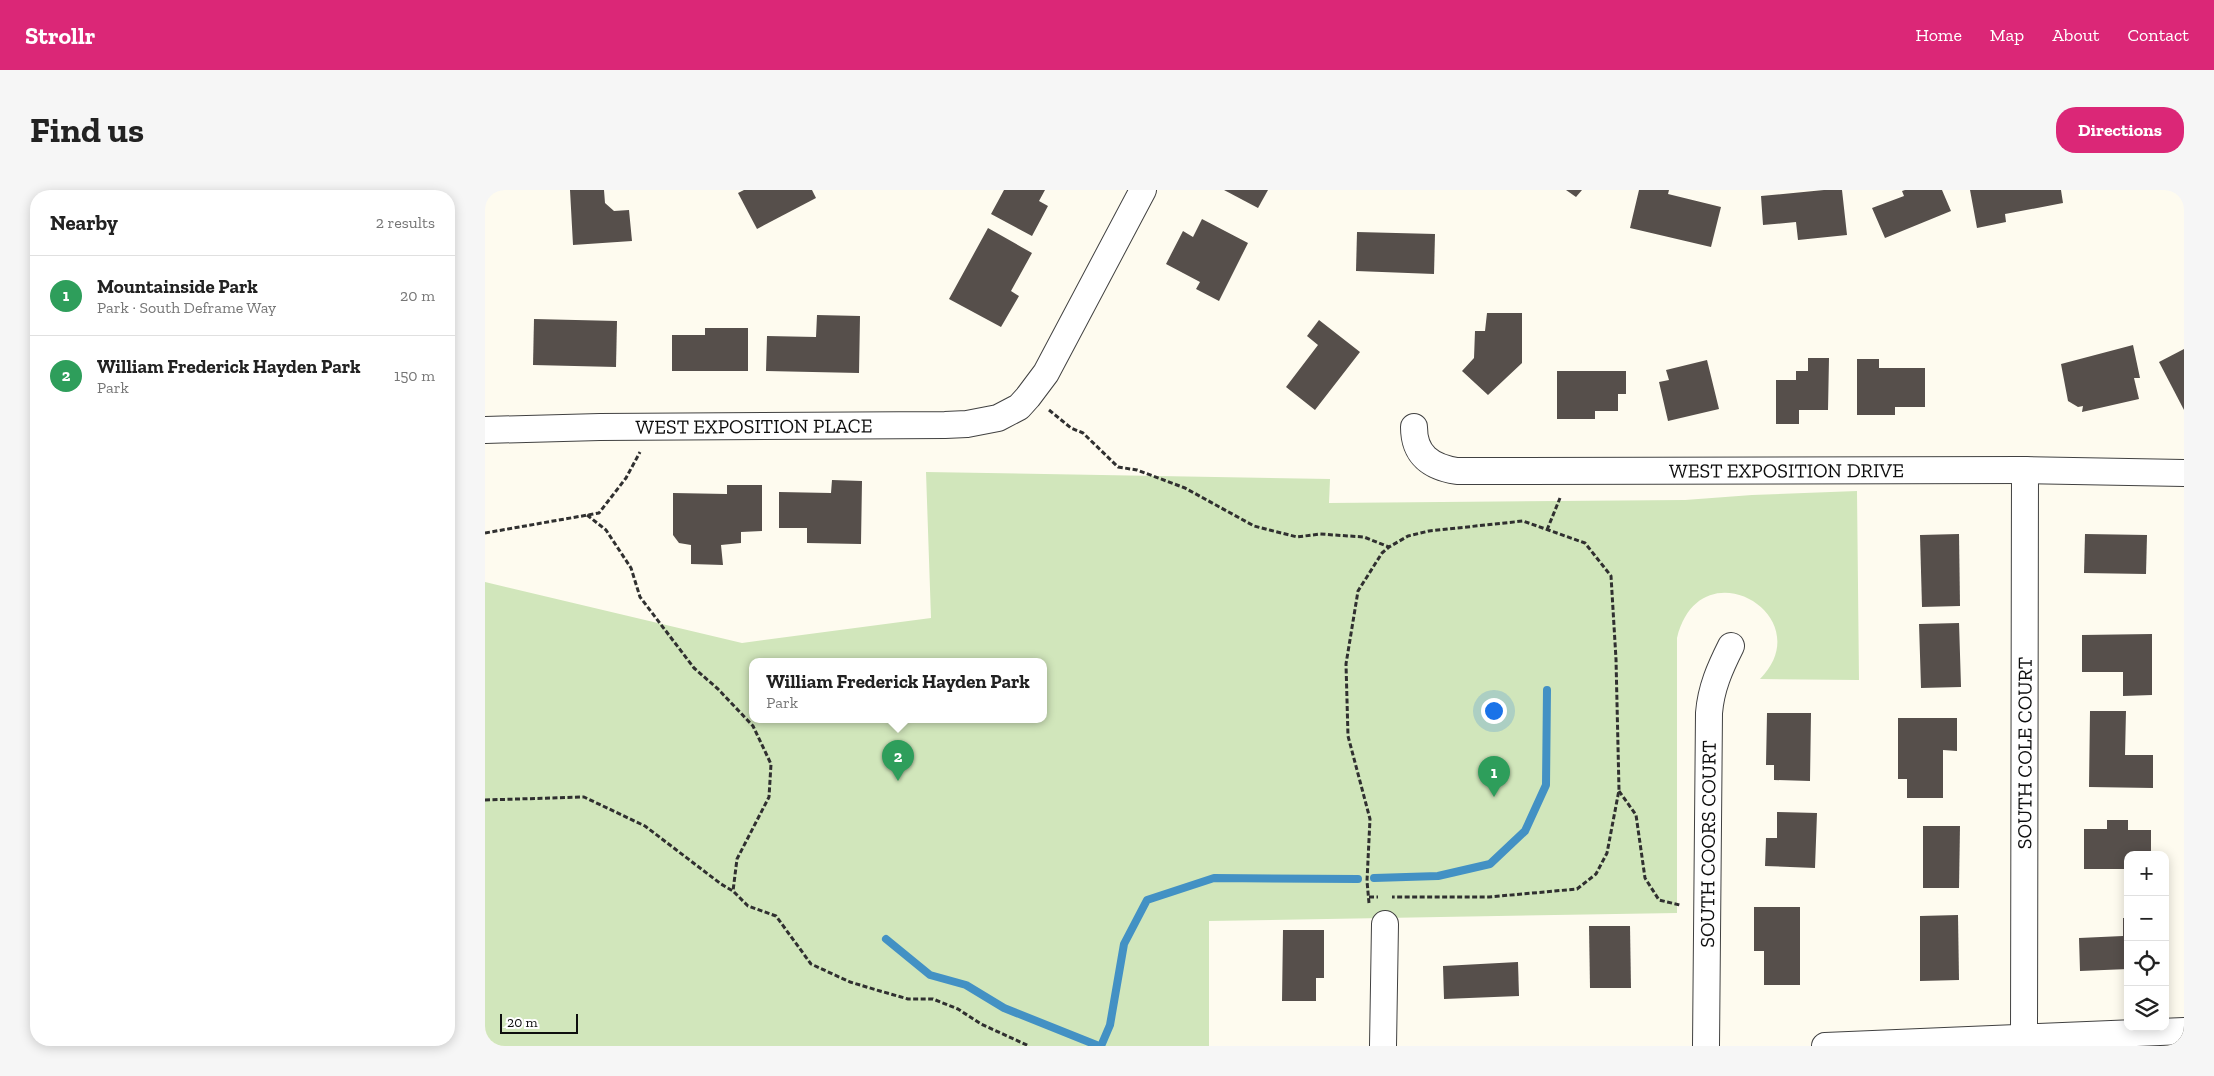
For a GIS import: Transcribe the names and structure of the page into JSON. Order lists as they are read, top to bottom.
{
  "streets": {
    "street": [
      "WEST EXPOSITION PLACE",
      "WEST EXPOSITION DRIVE",
      "SOUTH COLE COURT",
      "SOUTH COORS COURT"
    ]
  },
  "crossings": [
    ["WEST EXPOSITION DRIVE", "SOUTH COLE COURT"]
  ],
  "scale_bar": "20 m",
  "page": {
    "header": "Strollr",
    "nav": [
      "Home",
      "Map",
      "About",
      "Contact"
    ],
    "buttons": "Directions",
    "title": "Find us",
    "heading": ["Nearby", "2 results"],
    "list": [
      {
        "mark": "1",
        "name": "Mountainside Park",
        "note": "Park · South Deframe Way",
        "value": "20 m"
      },
      {
        "mark": "2",
        "name": "William Frederick Hayden Park",
        "note": "Park",
        "value": "150 m"
      }
    ],
    "popup": ["William Frederick Hayden Park", "Park"],
    "pins": ["2", "1"],
    "map_buttons": ["+", "−"],
    "scale": "20 m"
  }
}
